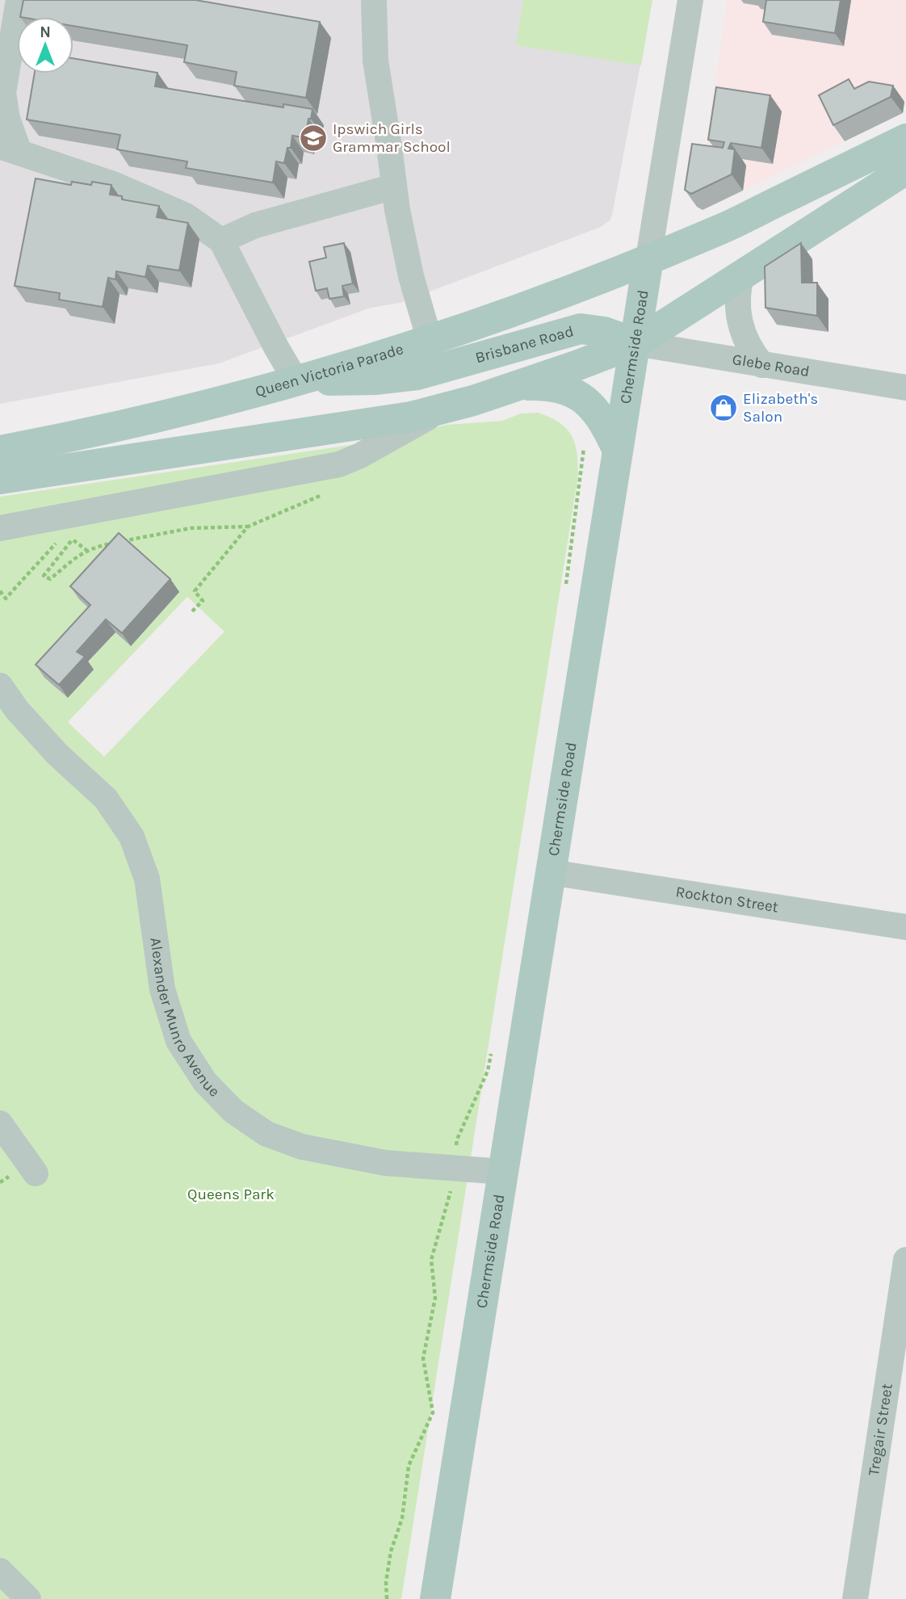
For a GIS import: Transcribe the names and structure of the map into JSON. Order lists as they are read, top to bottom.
{
  "streets": {
    "main road": ["Brisbane Road", "Chermside Road", "Queen Victoria Parade"],
    "street": [
      "Glebe Road",
      "Rockton Street",
      "Alexander Munro Avenue",
      "Tregair Street"
    ]
  },
  "crossings": [
    ["Brisbane Road", "Chermside Road"],
    ["Brisbane Road", "Glebe Road"],
    ["Brisbane Road", "Queen Victoria Parade"],
    ["Chermside Road", "Glebe Road"],
    ["Chermside Road", "Queen Victoria Parade"],
    ["Chermside Road", "Rockton Street"],
    ["Chermside Road", "Alexander Munro Avenue"]
  ],
  "parks": ["Queens Park"],
  "places": {
    "school or university": ["Ipswich Girls Grammar School"],
    "shop": ["Elizabeth's Salon"]
  },
  "north": "top"
}
